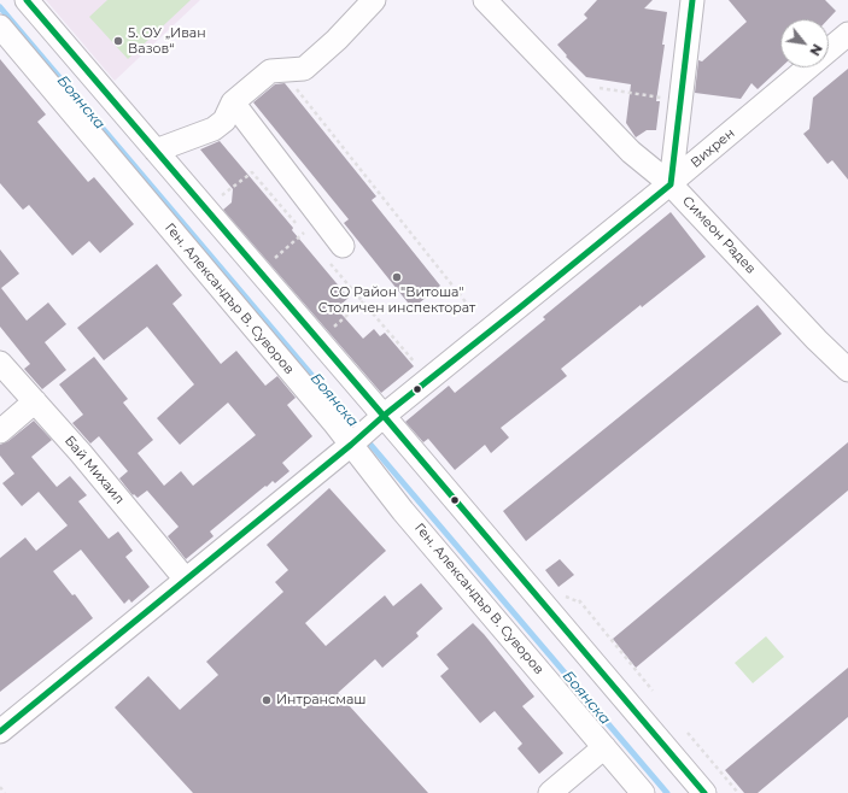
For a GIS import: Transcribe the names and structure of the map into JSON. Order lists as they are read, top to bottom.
{
  "streets": {
    "street": [
      "Вихрен",
      "Симеон Радев",
      "Ген. Александър В. Суворов",
      "Бай Михаил"
    ]
  },
  "crossings": [
    ["Вихрен", "Симеон Радев"],
    ["Вихрен", "Ген. Александър В. Суворов"],
    ["Вихрен", "Бай Михаил"]
  ],
  "water": ["Боянска"],
  "places": ["5. ОУ „Иван Вазов“", "СО Район \"Витоша\" Столичен инспекторат", "Интрансмаш"],
  "north": "bottom right"
}
